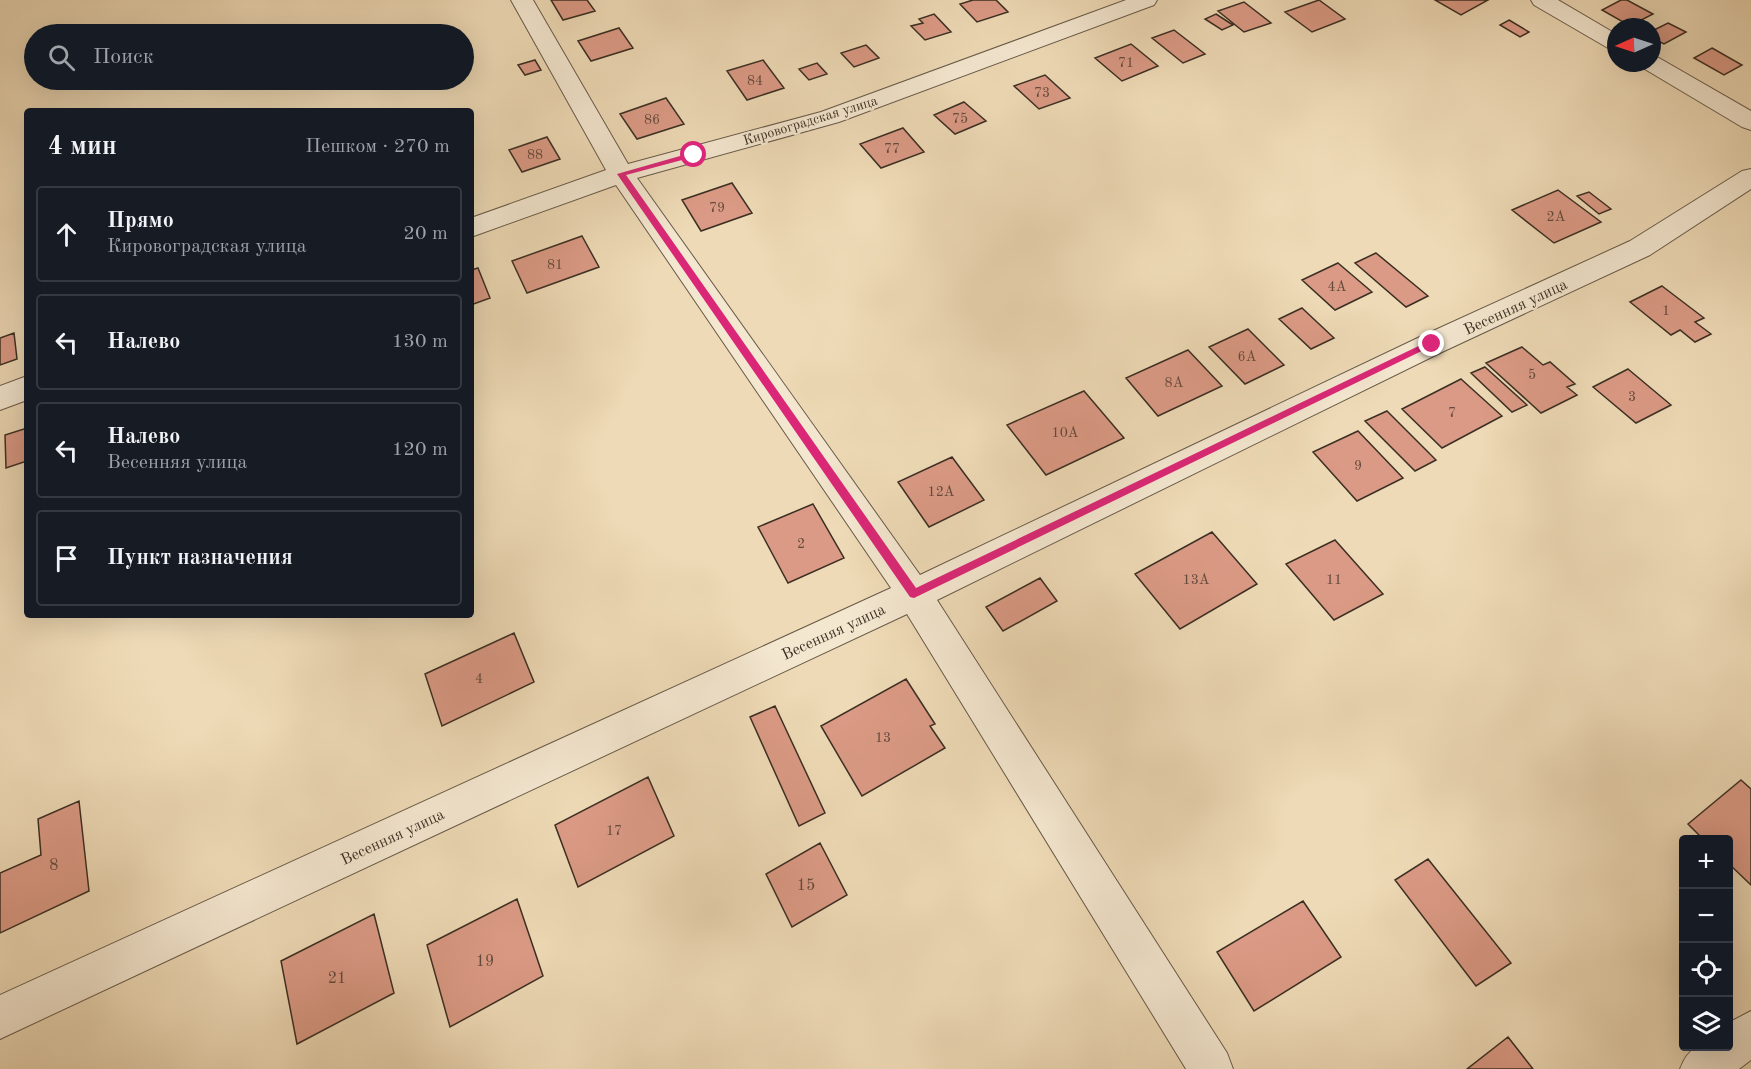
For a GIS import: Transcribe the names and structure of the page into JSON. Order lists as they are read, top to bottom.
{
  "streets": {
    "street": ["Кировоградская улица", "Весенняя улица"]
  },
  "house_numbers": [
    "71",
    "84",
    "73",
    "75",
    "86",
    "77",
    "88",
    "79",
    "2А",
    "81",
    "4А",
    "1",
    "6А",
    "5",
    "8А",
    "3",
    "7",
    "10А",
    "9",
    "12А",
    "2",
    "13А",
    "11",
    "4",
    "13",
    "17",
    "8",
    "15",
    "19",
    "21"
  ],
  "north": "left",
  "page": {
    "search": "Поиск",
    "heading": ["4 мин", "Пешком · 270 m"],
    "list": [
      ["Прямо", "Кировоградская улица", "20 m"],
      ["Налево", "130 m"],
      ["Налево", "Весенняя улица", "120 m"],
      "Пункт назначения"
    ],
    "map_buttons": ["+", "−"]
  }
}
